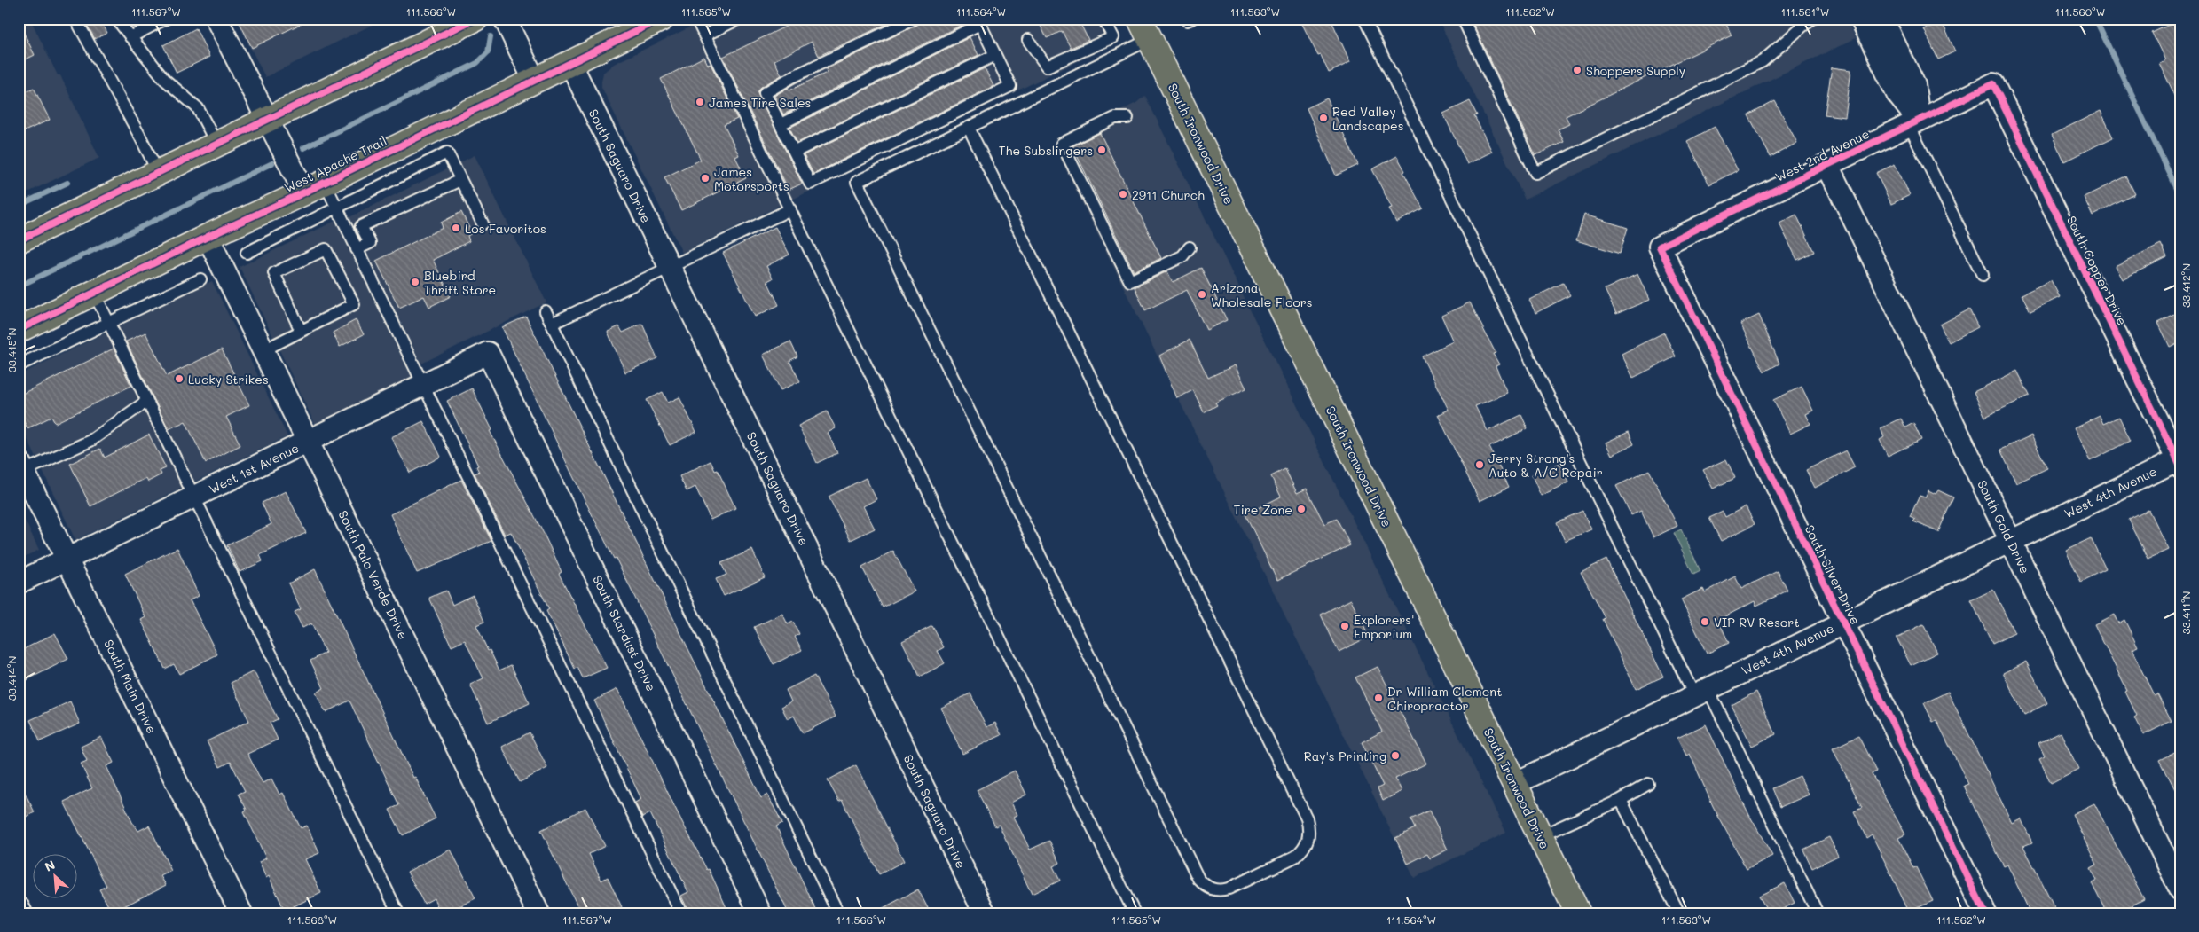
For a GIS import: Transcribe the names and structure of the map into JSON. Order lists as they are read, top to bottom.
{
  "streets": {
    "main road": ["South Ironwood Drive", "West Apache Trail"],
    "street": [
      "West 2nd Avenue",
      "South Saguaro Drive",
      "South Copper Drive",
      "West 1st Avenue",
      "West 4th Avenue",
      "South Gold Drive",
      "South Palo Verde Drive",
      "South Silver Drive",
      "South Stardust Drive",
      "South Main Drive"
    ]
  },
  "crossings": [
    ["South Ironwood Drive", "West 4th Avenue"],
    ["West 2nd Avenue", "South Copper Drive"],
    ["West 2nd Avenue", "South Gold Drive"],
    ["West 2nd Avenue", "South Silver Drive"],
    ["West Apache Trail", "South Saguaro Drive"],
    ["West Apache Trail", "South Palo Verde Drive"],
    ["South Copper Drive", "West 4th Avenue"],
    ["West 1st Avenue", "South Palo Verde Drive"],
    ["West 1st Avenue", "South Stardust Drive"],
    ["West 1st Avenue", "South Main Drive"],
    ["West 4th Avenue", "South Gold Drive"],
    ["West 4th Avenue", "South Silver Drive"]
  ],
  "places": [
    "Shoppers Supply",
    "James Tire Sales",
    "Red Valley Landscapes",
    "The Subslingers",
    "James Motorsports",
    "2911 Church",
    "Los Favoritos",
    "Bluebird Thrift Store",
    "Arizona Wholesale Floors",
    "Lucky Strikes",
    "Jerry Strong's Auto & A/C Repair",
    "Tire Zone",
    "VIP RV Resort",
    "Explorers' Emporium",
    "Dr William Clement Chiropractor",
    "Ray's Printing"
  ],
  "north": "top left",
  "coordinates": [
    "111.567°W",
    "111.566°W",
    "111.565°W",
    "111.564°W",
    "111.563°W",
    "111.562°W",
    "111.561°W",
    "111.560°W",
    "33.412°N",
    "33.415°N",
    "33.411°N",
    "33.414°N",
    "111.568°W"
  ]
}
